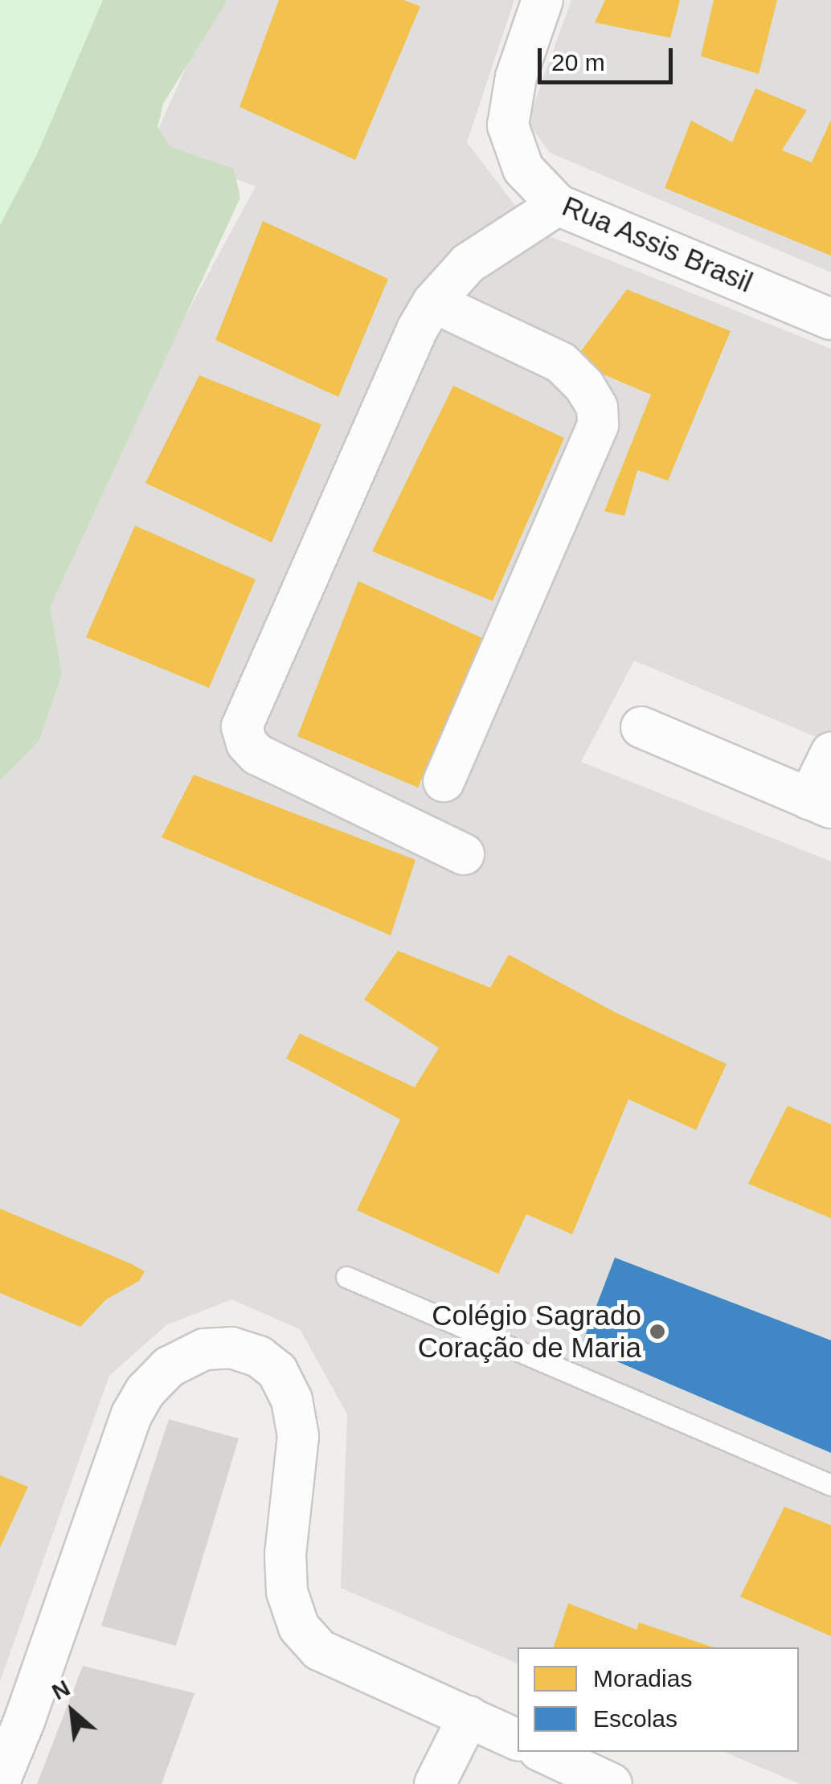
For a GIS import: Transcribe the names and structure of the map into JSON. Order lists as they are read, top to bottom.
{
  "streets": {
    "street": ["Rua Assis Brasil"]
  },
  "places": ["Colégio Sagrado Coração de Maria"],
  "legend": ["Moradias", "Escolas"],
  "scale_bar": "20 m",
  "north": "top left"
}
